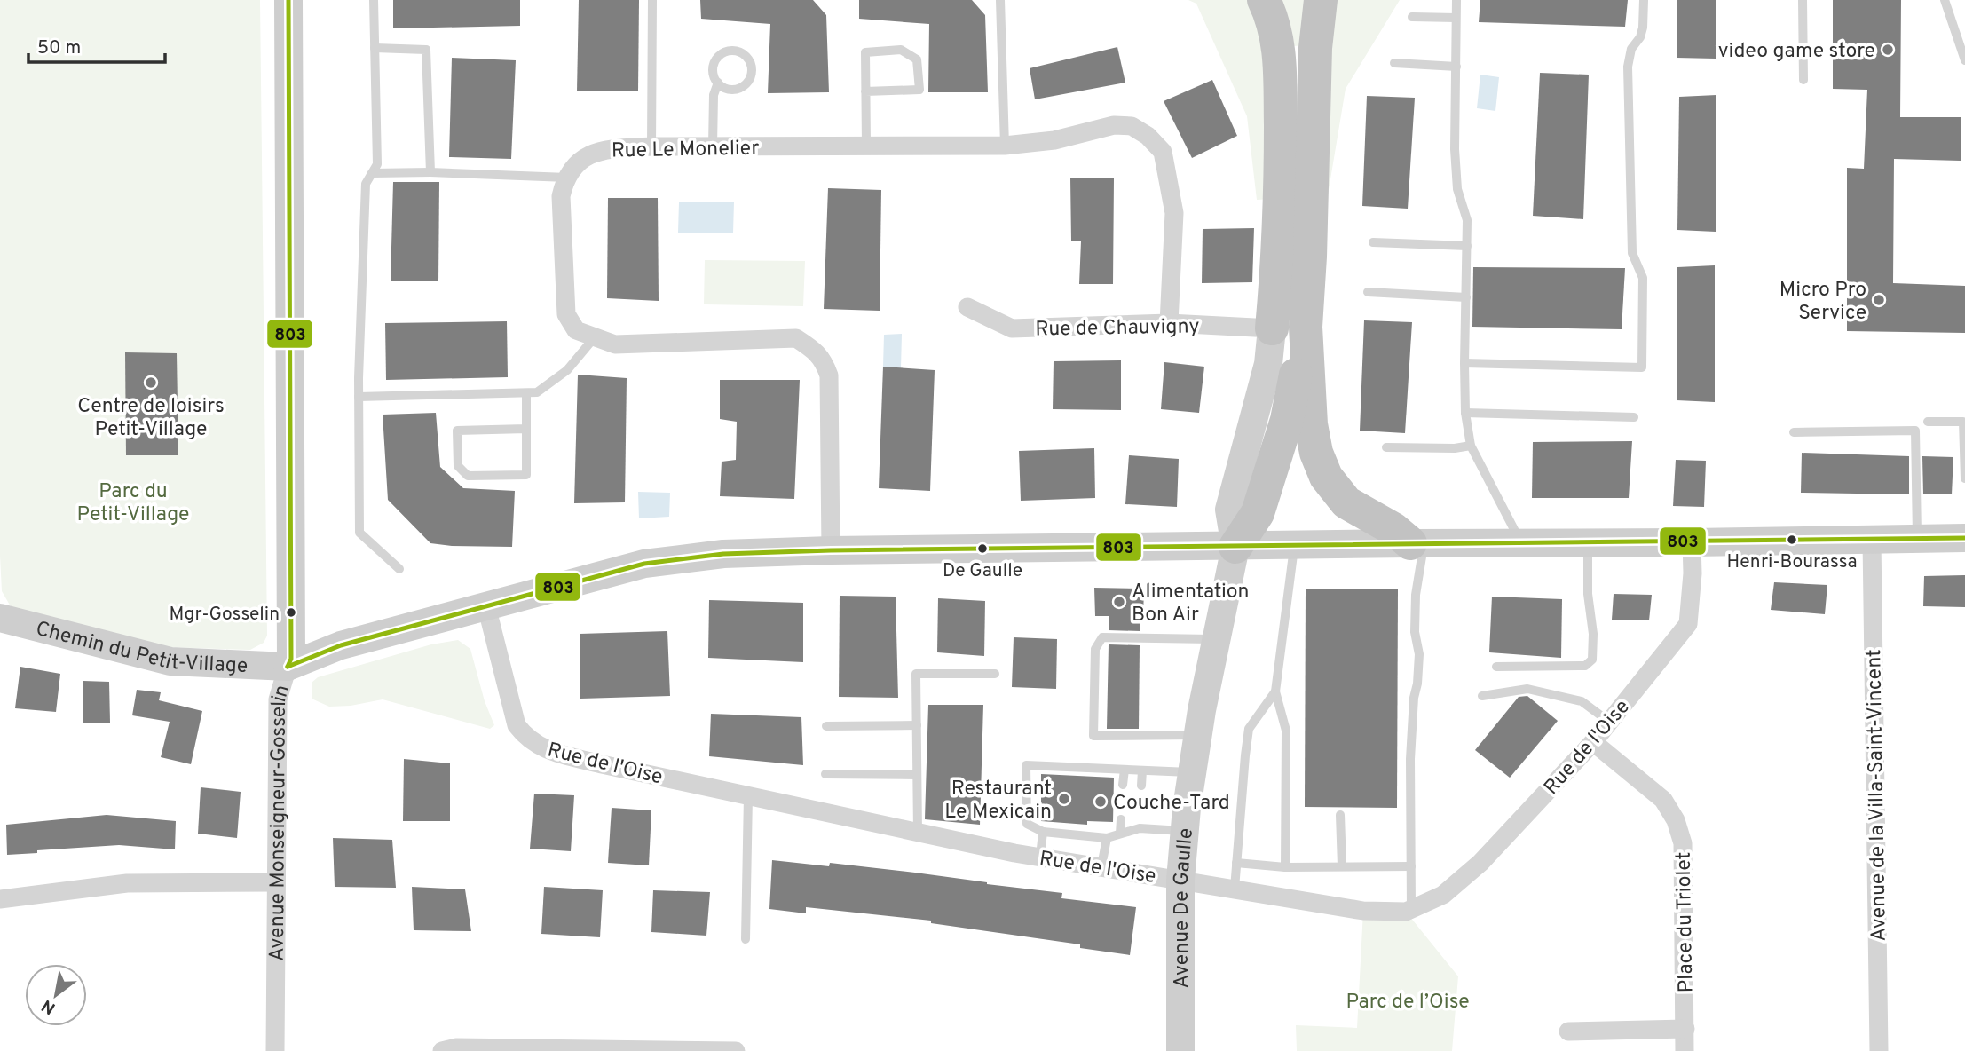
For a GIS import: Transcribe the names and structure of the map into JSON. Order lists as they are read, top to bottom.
{
  "streets": {
    "street": [
      "Rue Le Monelier",
      "Rue de Chauvigny",
      "Chemin du Petit-Village",
      "Rue de l'Oise",
      "Avenue de la Villa-Saint-Vincent",
      "Avenue Monseigneur-Gosselin",
      "Avenue De Gaulle",
      "Place du Triolet"
    ]
  },
  "crossings": [
    ["Rue Le Monelier", "Rue de Chauvigny"],
    ["Chemin du Petit-Village", "Avenue Monseigneur-Gosselin"],
    ["Rue de l'Oise", "Avenue De Gaulle"],
    ["Rue de l'Oise", "Place du Triolet"]
  ],
  "parks": ["Parc du Petit-Village", "Parc de l’Oise"],
  "places": [
    "video game store",
    "Micro Pro Service",
    "Centre de loisirs Petit-Village",
    "Henri-Bourassa",
    "De Gaulle",
    "Alimentation Bon Air",
    "Mgr-Gosselin",
    "Restaurant Le Mexicain",
    "Couche-Tard"
  ],
  "lines": ["transit line 803"],
  "scale_bar": "50 m",
  "north": "bottom left"
}
